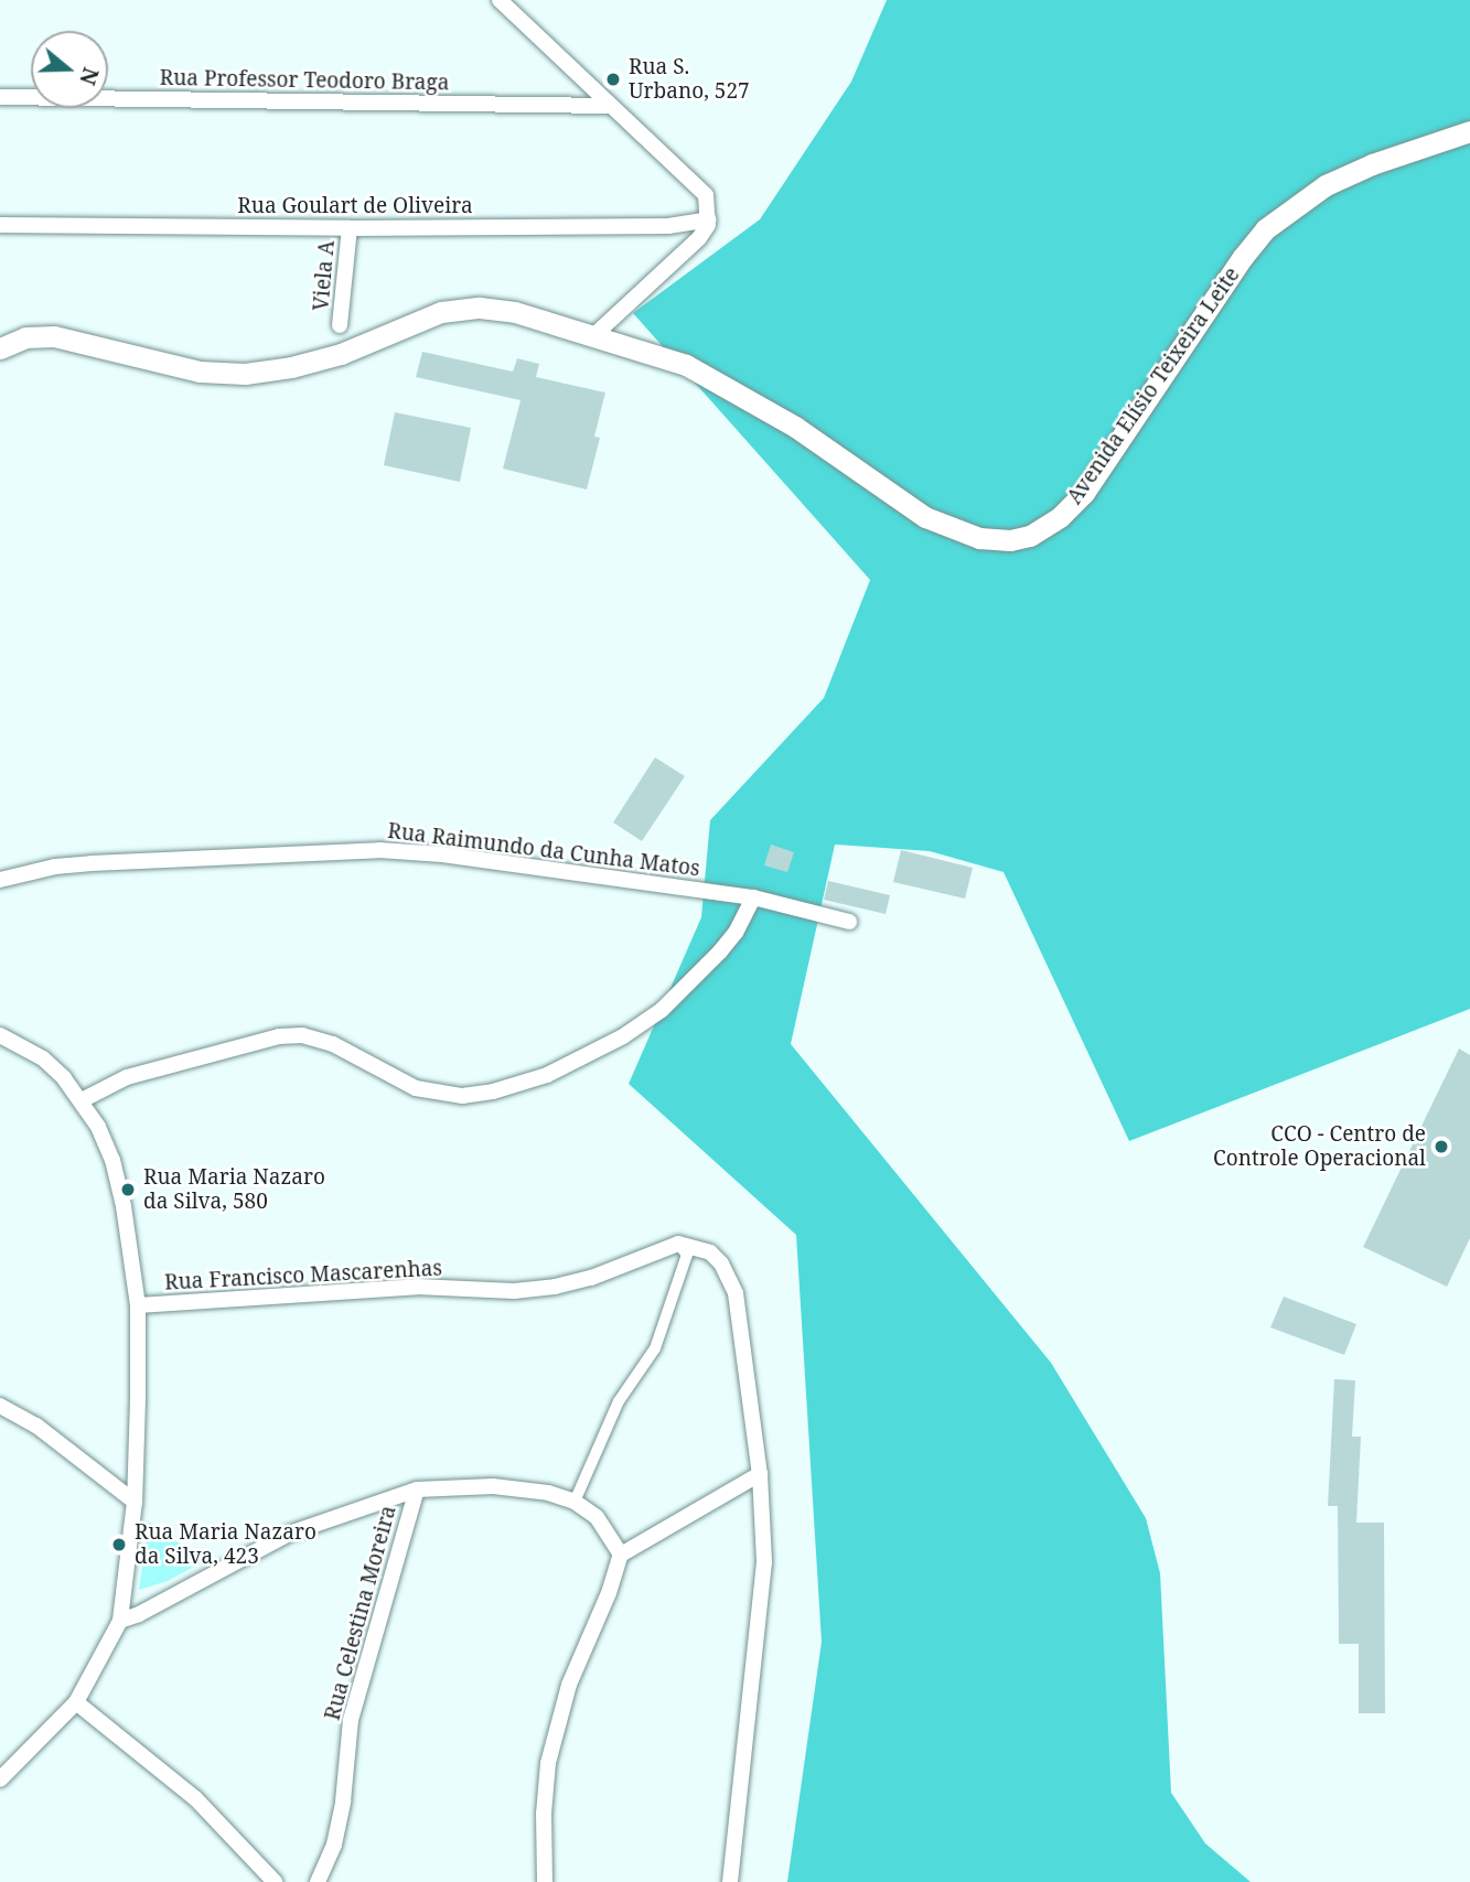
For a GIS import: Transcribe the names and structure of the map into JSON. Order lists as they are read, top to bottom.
{
  "streets": {
    "main road": ["Avenida Elísio Teixeira Leite"],
    "street": [
      "Rua Professor Teodoro Braga",
      "Rua Goulart de Oliveira",
      "Viela A",
      "Rua Raimundo da Cunha Matos",
      "Rua Francisco Mascarenhas",
      "Rua Celestina Moreira"
    ]
  },
  "crossings": [
    ["Rua Goulart de Oliveira", "Viela A"]
  ],
  "places": [
    "Rua S. Urbano, 527",
    "CCO - Centro de Controle Operacional",
    "Rua Maria Nazaro da Silva, 580",
    "Rua Maria Nazaro da Silva, 423"
  ],
  "north": "right"
}
